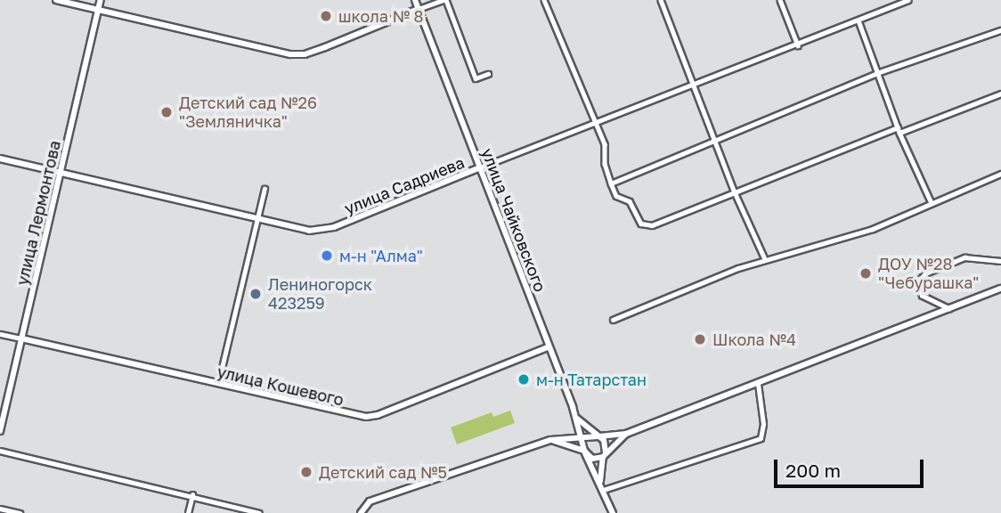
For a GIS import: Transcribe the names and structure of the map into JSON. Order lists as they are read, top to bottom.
{
  "streets": {
    "street": [
      "улица Садриева",
      "улица Лермонтова",
      "улица Чайковского",
      "улица Кошевого"
    ]
  },
  "crossings": [
    ["улица Садриева", "улица Лермонтова"],
    ["улица Садриева", "улица Чайковского"],
    ["улица Лермонтова", "улица Кошевого"],
    ["улица Чайковского", "улица Кошевого"]
  ],
  "places": [
    "школа № 8",
    "Детский сад №26 \"Земляничка\"",
    "м-н \"Алма\"",
    "ДОУ №28 \"Чебурашка\"",
    "Лениногорск 423259",
    "Школа №4",
    "м-н Татарстан",
    "Детский сад №5"
  ],
  "scale_bar": "200 m"
}
